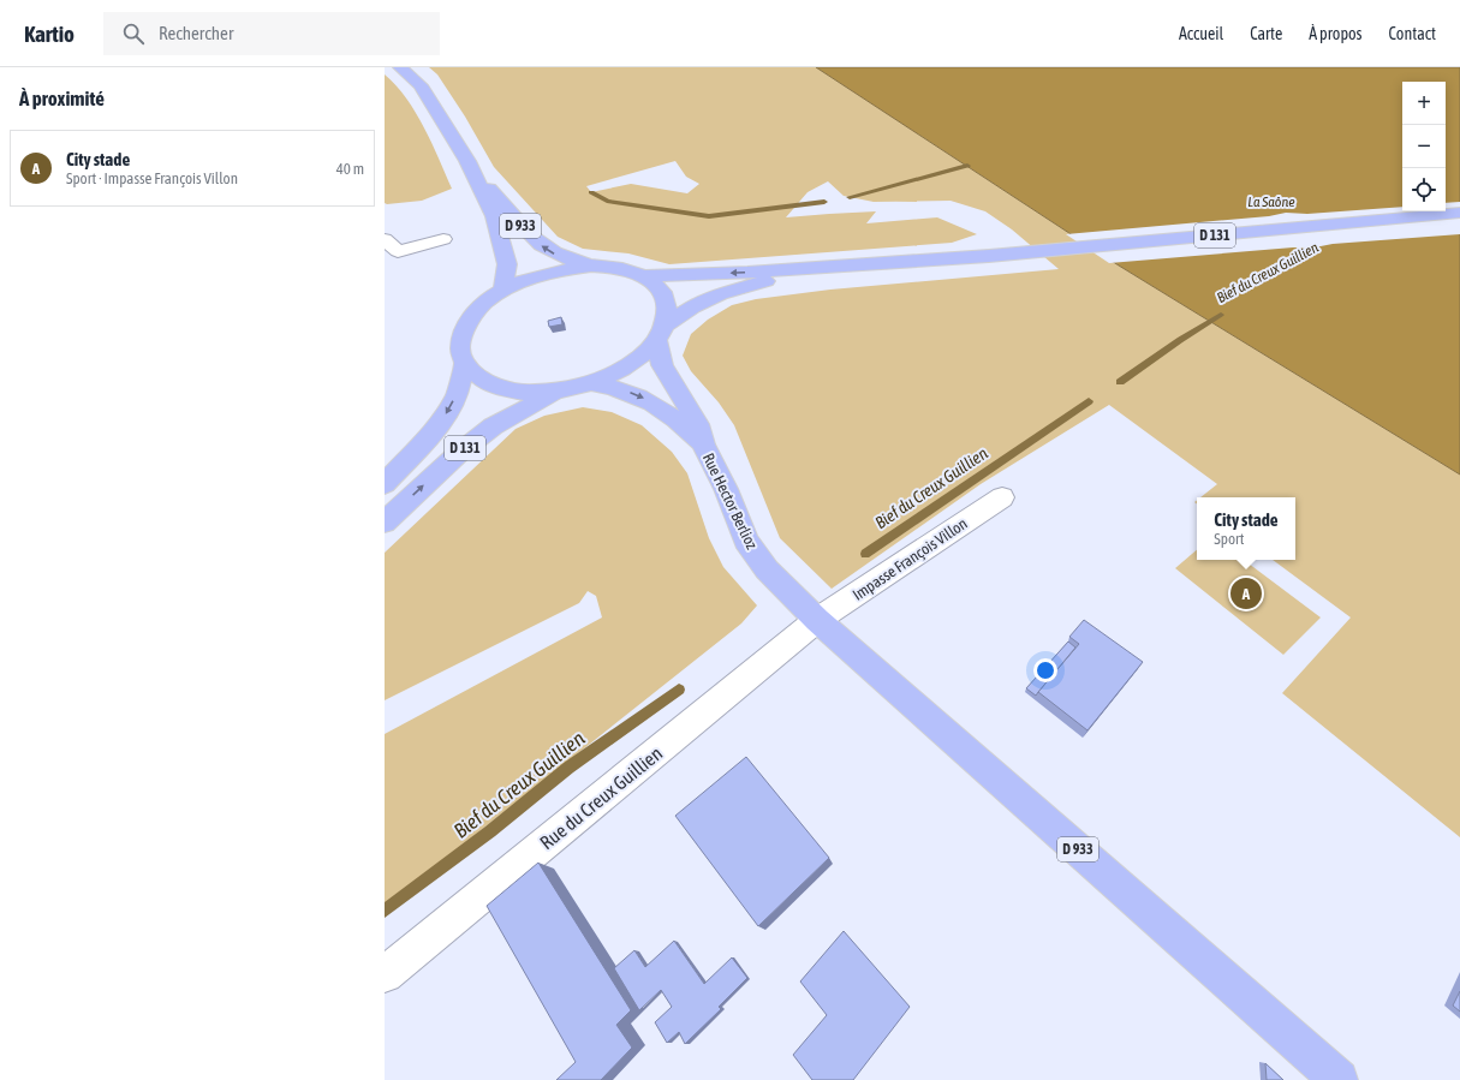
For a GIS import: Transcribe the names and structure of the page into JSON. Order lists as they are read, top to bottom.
{
  "streets": {
    "main road": ["D 933", "D 131", "Rue Hector Berlioz"],
    "street": ["Impasse François Villon", "Rue du Creux Guillien"]
  },
  "crossings": [
    ["D 933", "D 131"],
    ["D 933", "Rue Hector Berlioz"],
    ["D 933", "Impasse François Villon"],
    ["D 933", "Rue du Creux Guillien"],
    ["Rue Hector Berlioz", "Impasse François Villon"],
    ["Rue Hector Berlioz", "Rue du Creux Guillien"],
    ["Impasse François Villon", "Rue du Creux Guillien"]
  ],
  "water": ["La Saône", "Bief du Creux Guillien"],
  "page": {
    "header": "Kartio",
    "search": "Rechercher",
    "nav": [
      "Accueil",
      "Carte",
      "À propos",
      "Contact"
    ],
    "heading": "À proximité",
    "map_buttons": ["+", "−"],
    "list": [
      {
        "mark": "A",
        "name": "City stade",
        "note": "Sport · Impasse François Villon",
        "value": "40 m"
      }
    ],
    "popup": ["City stade", "Sport"],
    "pins": "A"
  }
}
